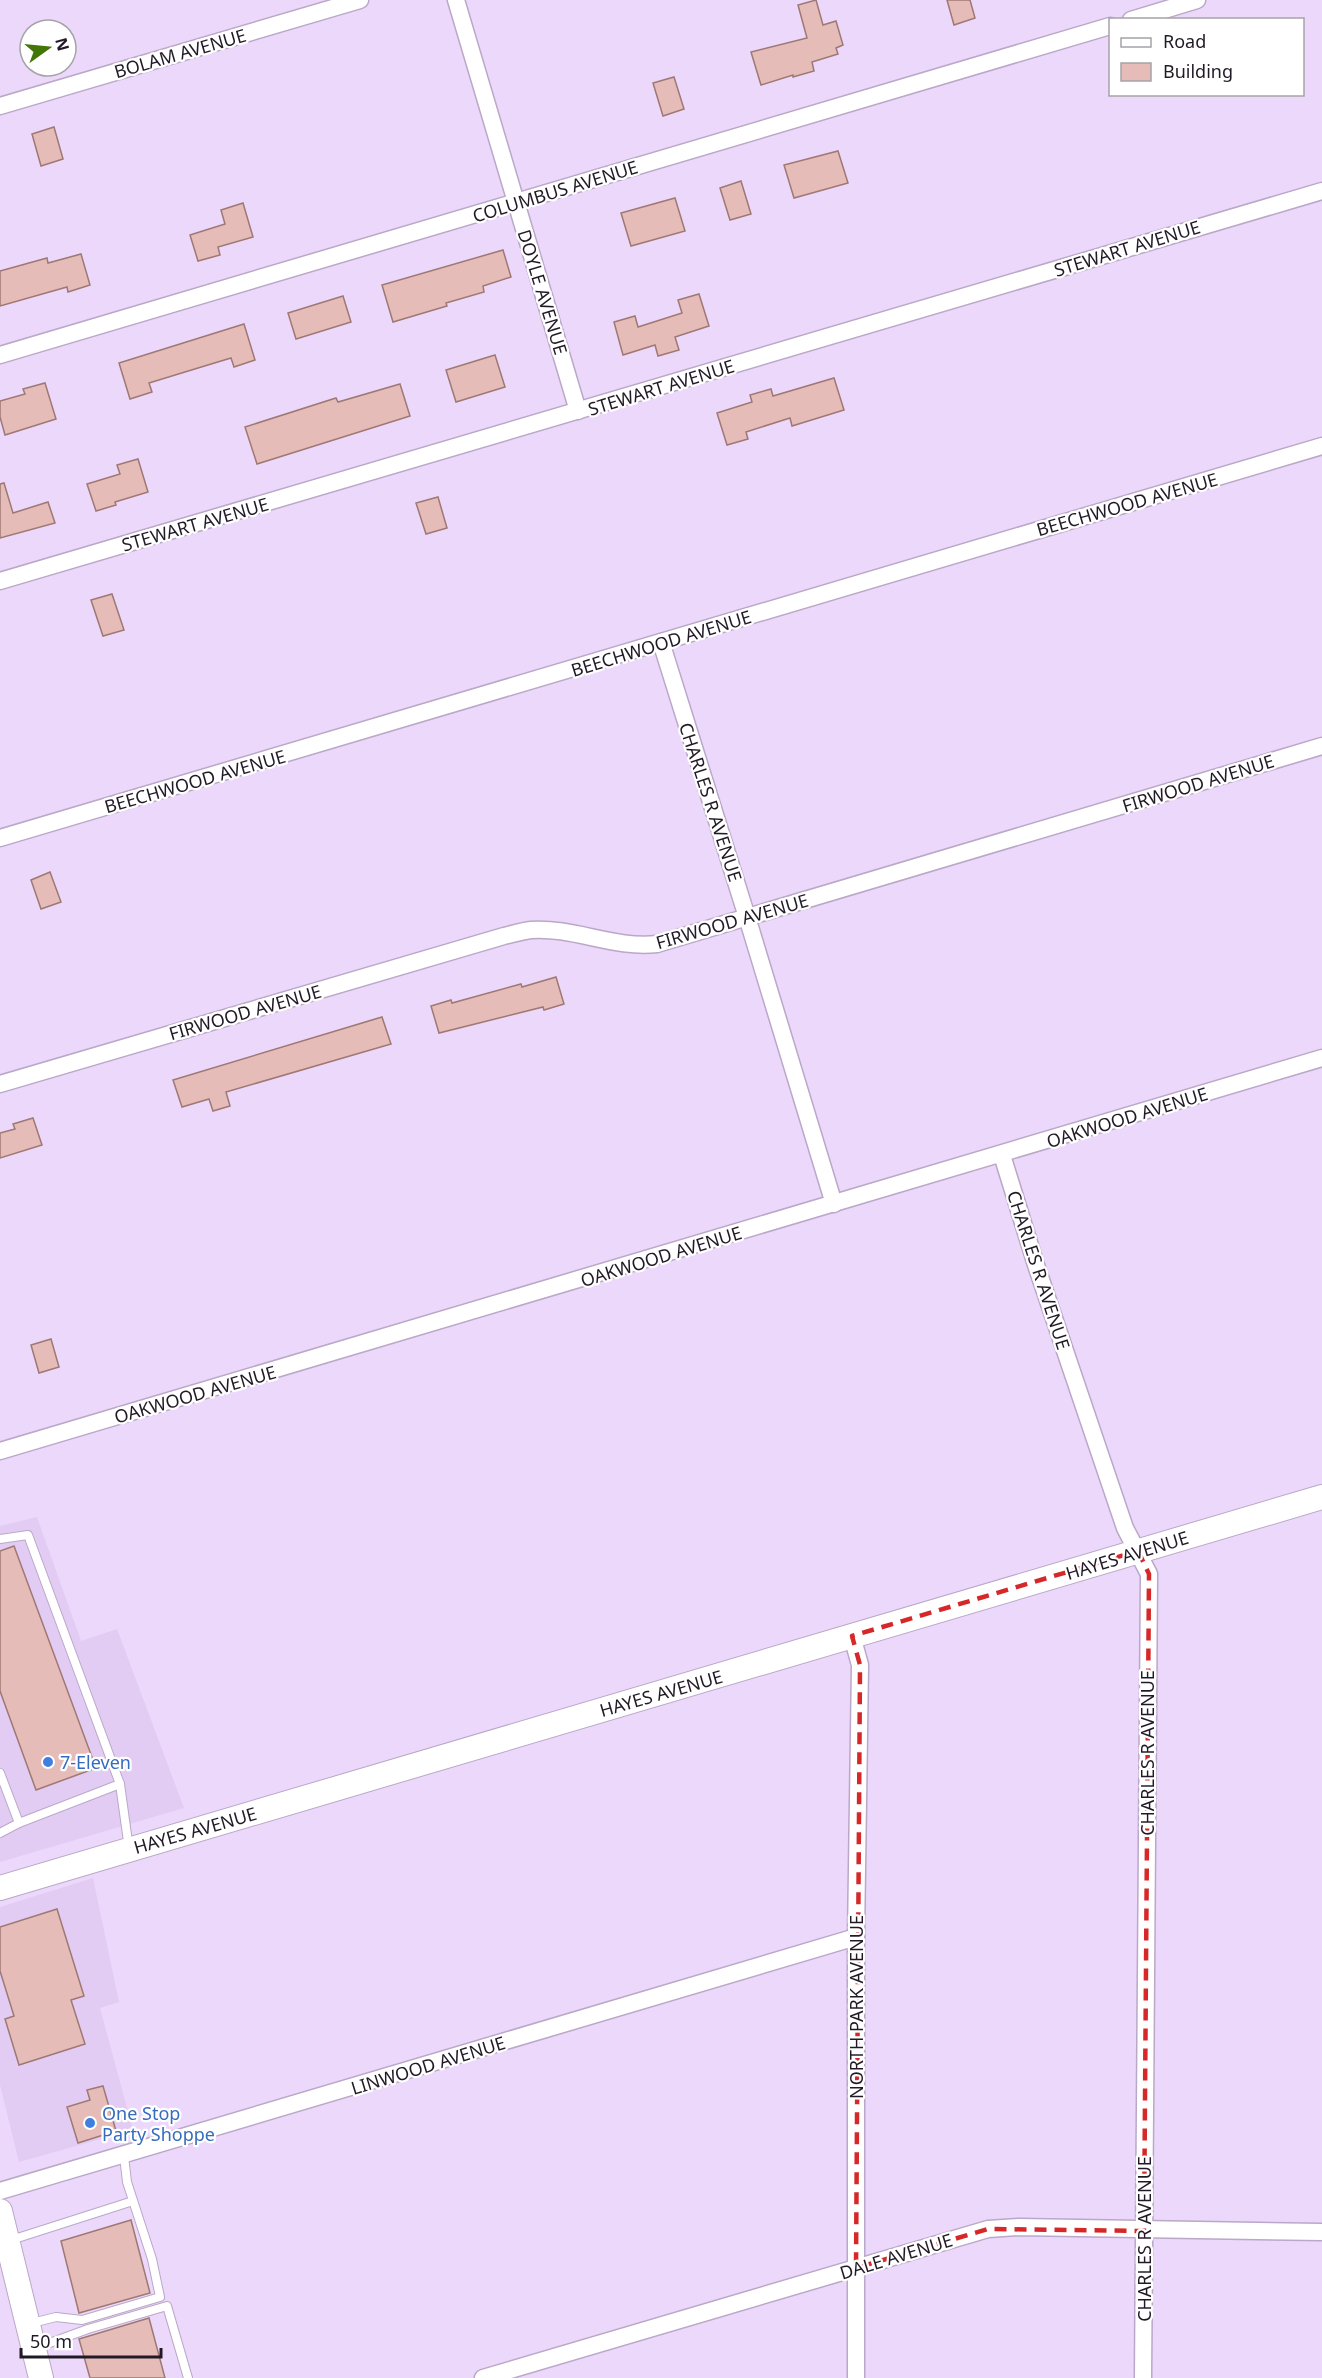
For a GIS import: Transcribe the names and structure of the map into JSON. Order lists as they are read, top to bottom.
{
  "streets": {
    "street": [
      "BOLAM AVENUE",
      "COLUMBUS AVENUE",
      "STEWART AVENUE",
      "DOYLE AVENUE",
      "BEECHWOOD AVENUE",
      "FIRWOOD AVENUE",
      "CHARLES R AVENUE",
      "OAKWOOD AVENUE",
      "HAYES AVENUE",
      "NORTH PARK AVENUE",
      "LINWOOD AVENUE",
      "DALE AVENUE"
    ]
  },
  "crossings": [
    ["COLUMBUS AVENUE", "DOYLE AVENUE"],
    ["STEWART AVENUE", "DOYLE AVENUE"],
    ["BEECHWOOD AVENUE", "CHARLES R AVENUE"],
    ["FIRWOOD AVENUE", "CHARLES R AVENUE"],
    ["CHARLES R AVENUE", "OAKWOOD AVENUE"],
    ["CHARLES R AVENUE", "HAYES AVENUE"],
    ["CHARLES R AVENUE", "DALE AVENUE"],
    ["HAYES AVENUE", "NORTH PARK AVENUE"],
    ["NORTH PARK AVENUE", "LINWOOD AVENUE"],
    ["NORTH PARK AVENUE", "DALE AVENUE"]
  ],
  "places": ["7-Eleven", "One Stop Party Shoppe"],
  "legend": ["Road", "Building"],
  "scale_bar": "50 m",
  "north": "right"
}
